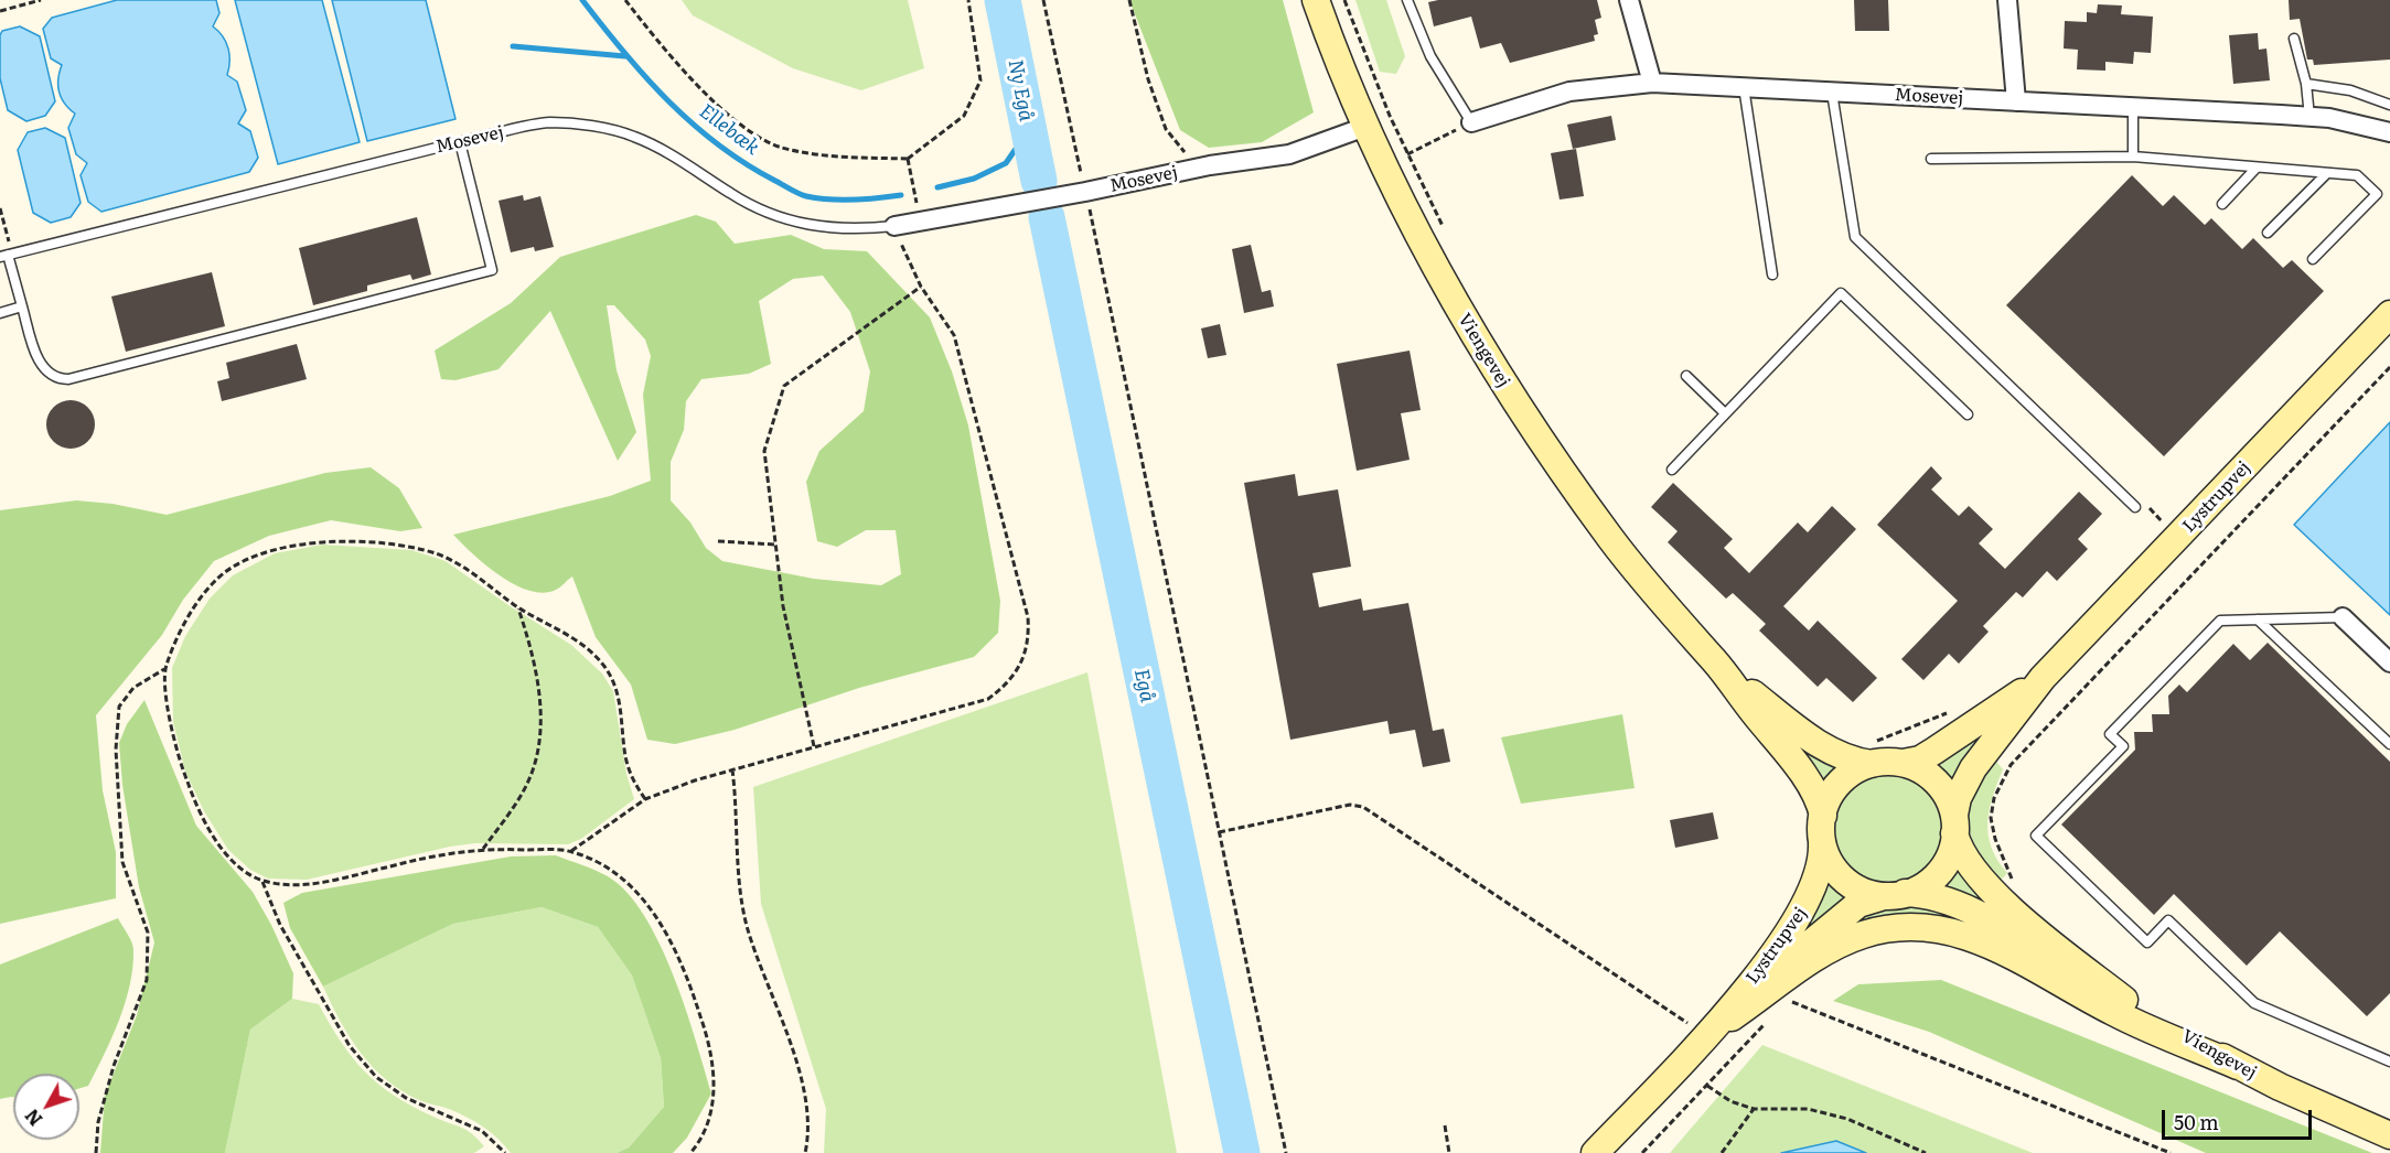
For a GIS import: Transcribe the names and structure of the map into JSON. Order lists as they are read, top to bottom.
{
  "streets": {
    "street": ["Mosevej", "Viengevej", "Lystrupvej"]
  },
  "crossings": [
    ["Mosevej", "Viengevej"],
    ["Viengevej", "Lystrupvej"]
  ],
  "water": ["Ny Egå", "Ellebæk", "Egå"],
  "scale_bar": "50 m",
  "north": "bottom left"
}
